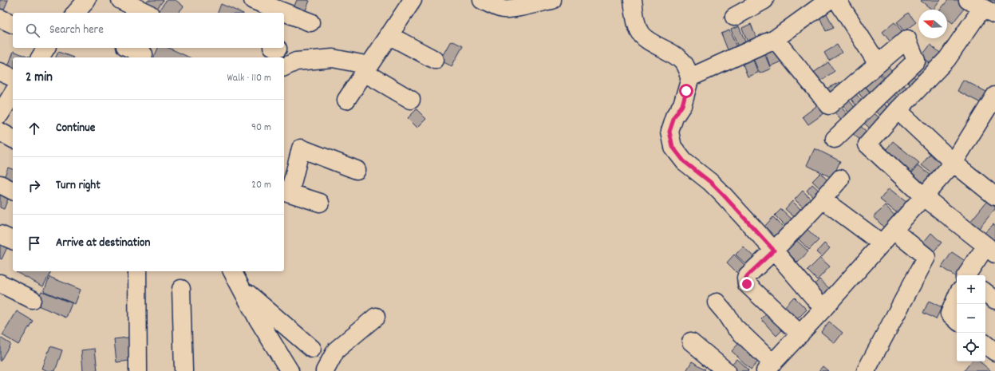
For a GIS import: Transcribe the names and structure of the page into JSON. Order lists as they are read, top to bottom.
{
  "north": "left",
  "page": {
    "search": "Search here",
    "heading": ["2 min", "Walk · 110 m"],
    "list": [
      ["Continue", "90 m"],
      ["Turn right", "20 m"],
      "Arrive at destination"
    ],
    "map_buttons": ["+", "−"]
  }
}
